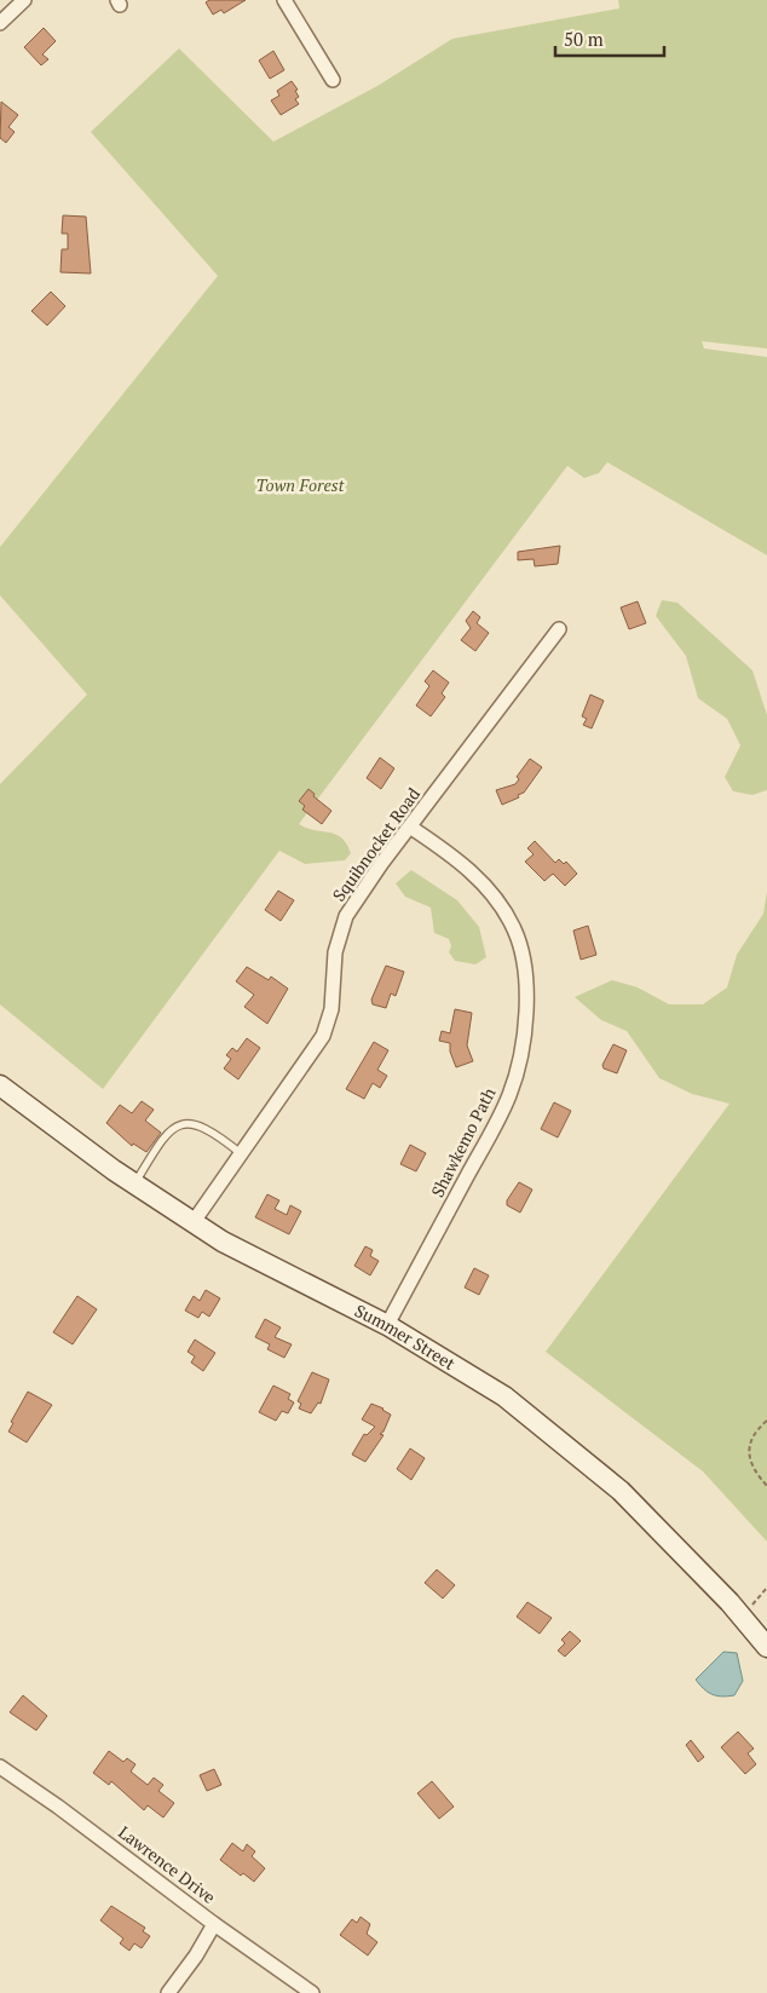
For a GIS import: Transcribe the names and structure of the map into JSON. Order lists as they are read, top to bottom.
{
  "streets": {
    "main road": ["Summer Street"],
    "street": ["Squibnocket Road", "Shawkemo Path", "Lawrence Drive"]
  },
  "crossings": [
    ["Squibnocket Road", "Shawkemo Path"],
    ["Squibnocket Road", "Summer Street"],
    ["Shawkemo Path", "Summer Street"]
  ],
  "parks": ["Town Forest"],
  "scale_bar": "50 m"
}
